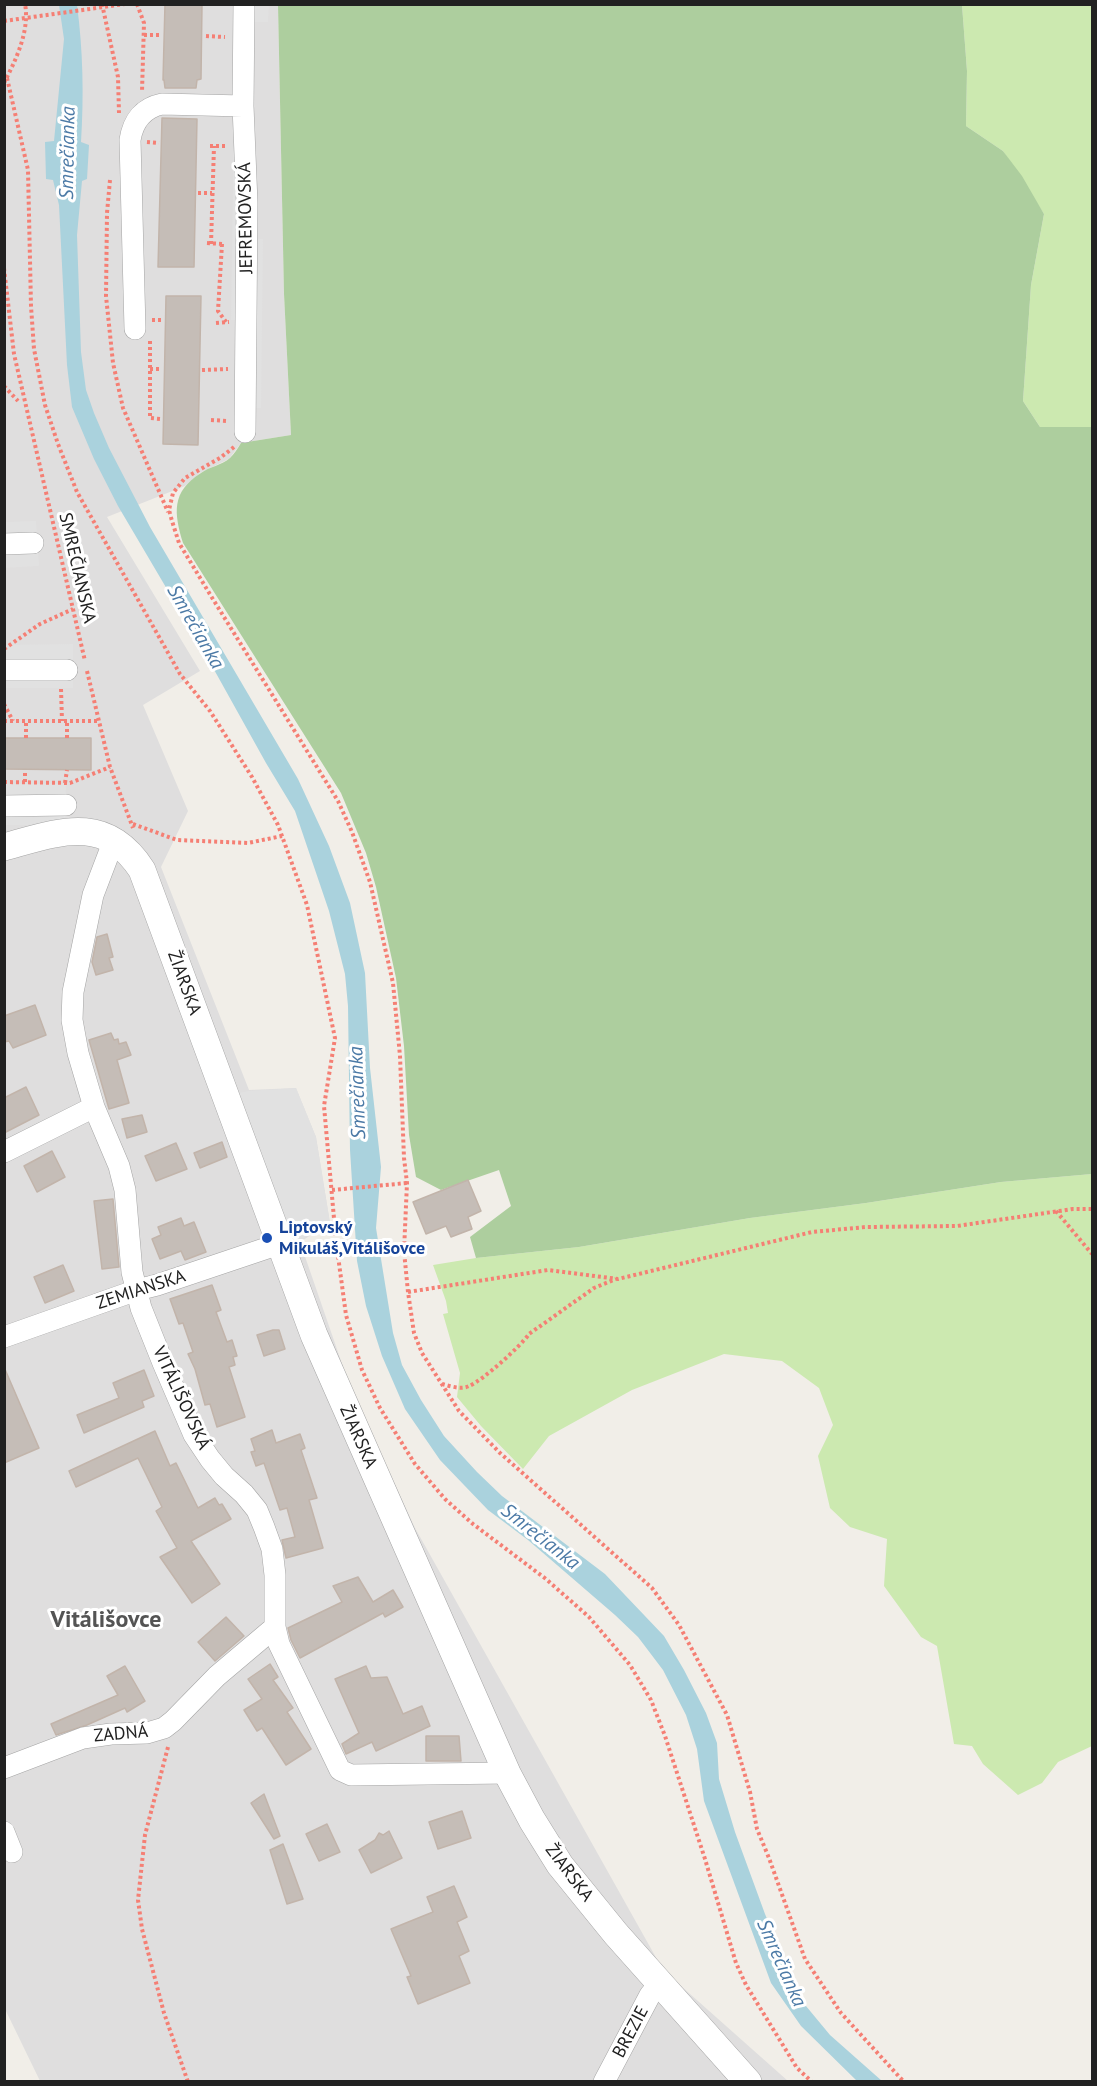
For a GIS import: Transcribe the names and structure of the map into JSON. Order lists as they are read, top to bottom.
{
  "streets": {
    "street": [
      "JEFREMOVSKÁ",
      "ŽIARSKA",
      "ZEMIANSKA",
      "VITÁLIŠOVSKÁ",
      "ZADNÁ",
      "BREZIE"
    ],
    "path": ["SMREČIANSKA"]
  },
  "crossings": [
    ["SMREČIANSKA", "ŽIARSKA"],
    ["SMREČIANSKA", "VITÁLIŠOVSKÁ"],
    ["ŽIARSKA", "ZEMIANSKA"],
    ["ŽIARSKA", "VITÁLIŠOVSKÁ"],
    ["ŽIARSKA", "BREZIE"],
    ["ZEMIANSKA", "VITÁLIŠOVSKÁ"],
    ["VITÁLIŠOVSKÁ", "ZADNÁ"]
  ],
  "districts": ["Vitálišovce"],
  "water": ["Smrečianka"],
  "places": ["Liptovský Mikuláš,Vitálišovce"]
}
